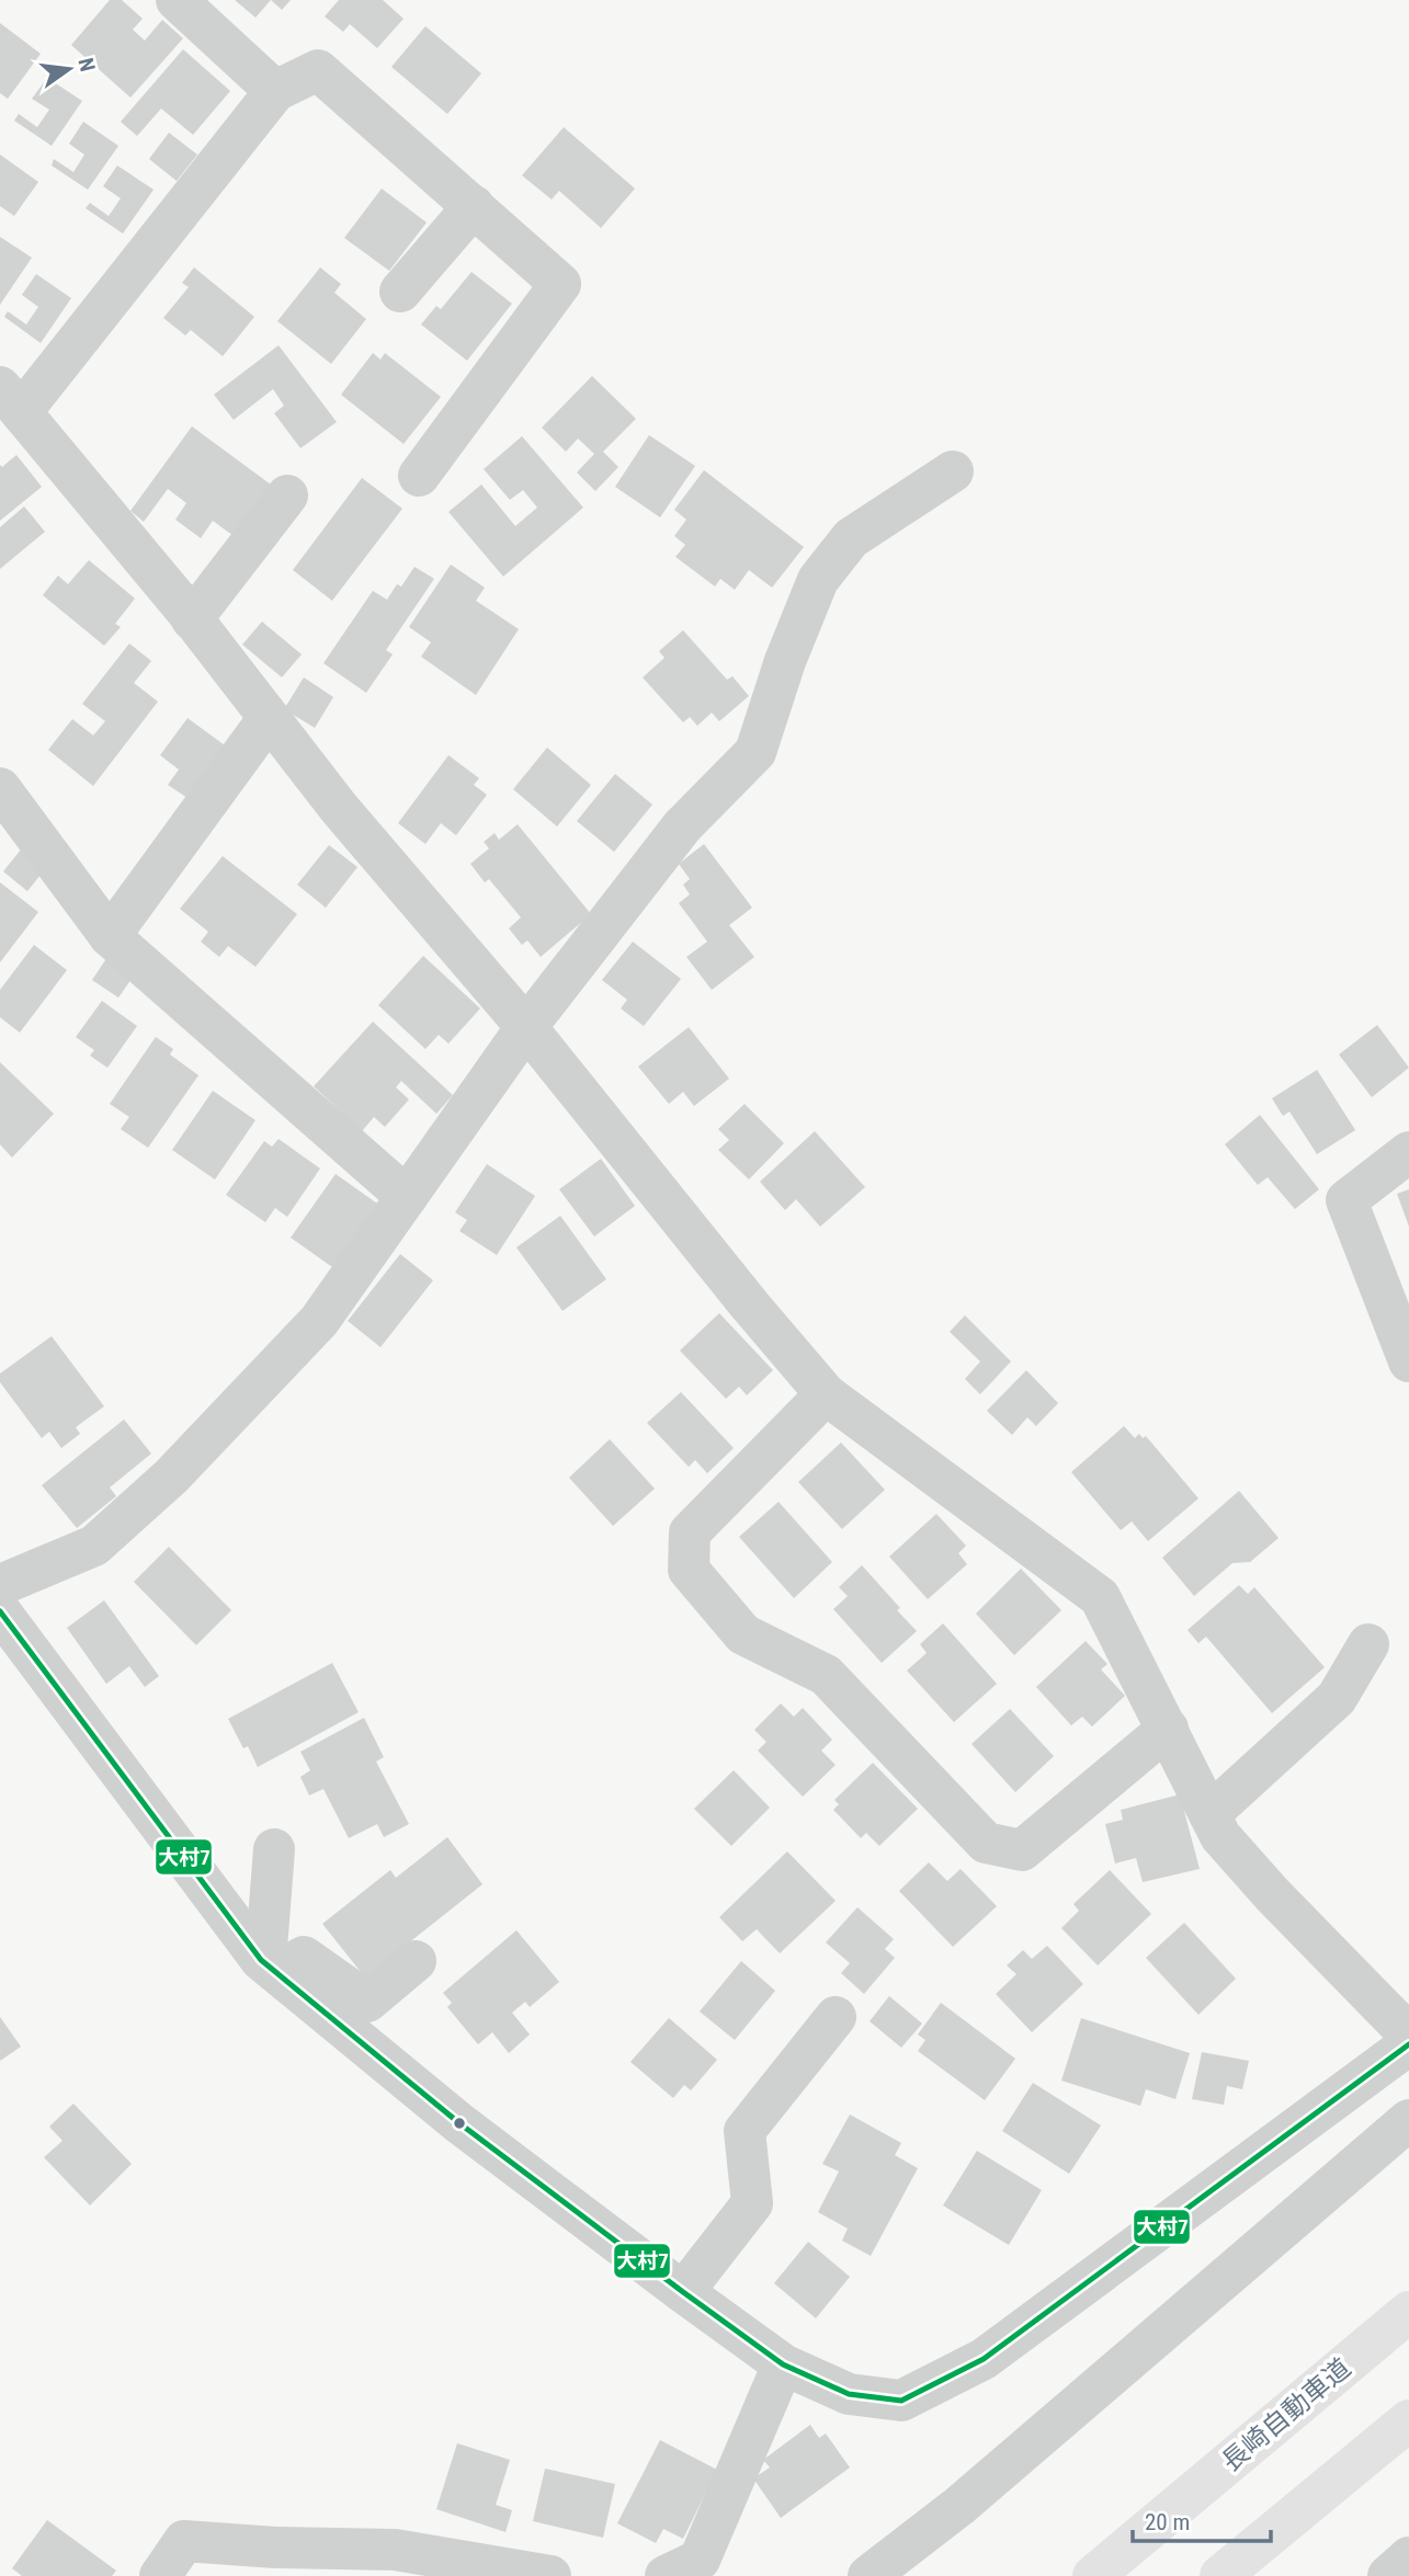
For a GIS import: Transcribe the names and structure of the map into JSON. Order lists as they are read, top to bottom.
{
  "streets": {
    "highway": ["長崎自動車道"]
  },
  "lines": ["transit line 大村7"],
  "scale_bar": "20 m",
  "north": "right"
}
